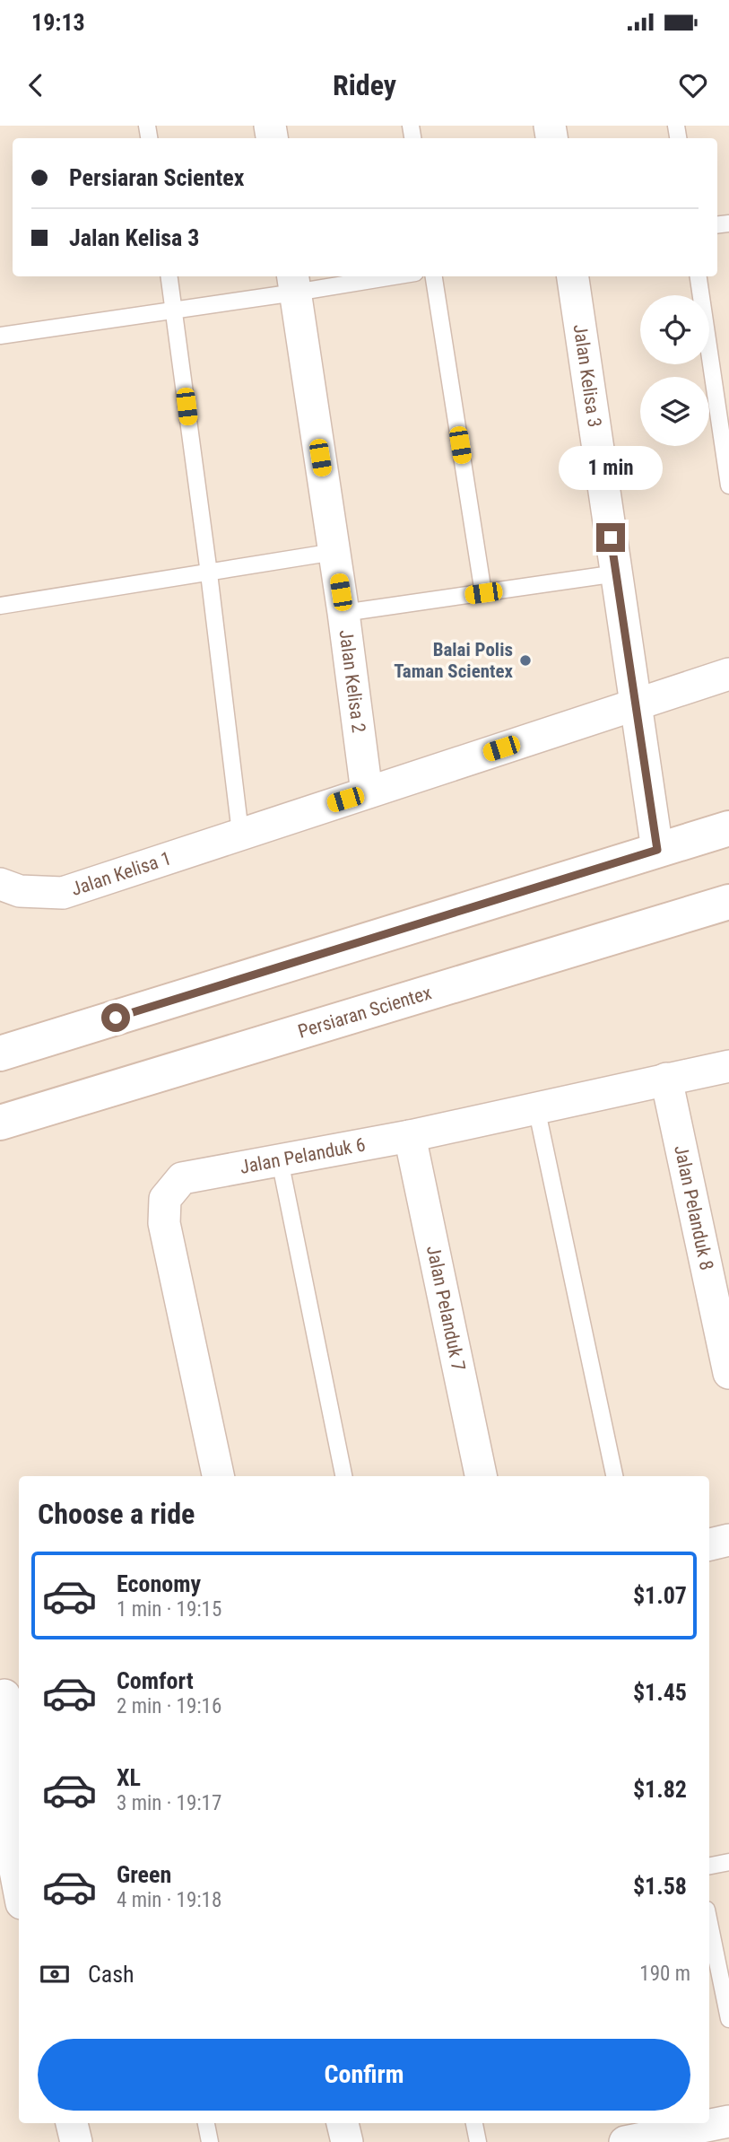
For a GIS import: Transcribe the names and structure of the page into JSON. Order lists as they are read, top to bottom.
{
  "streets": {
    "main road": ["Persiaran Scientex"],
    "street": [
      "Jalan Kelisa 3",
      "Jalan Kelisa 2",
      "Jalan Kelisa 1",
      "Jalan Pelanduk 6",
      "Jalan Pelanduk 8",
      "Jalan Pelanduk 7"
    ]
  },
  "crossings": [
    ["Jalan Kelisa 3", "Jalan Kelisa 1"],
    ["Jalan Kelisa 2", "Jalan Kelisa 1"],
    ["Jalan Pelanduk 6", "Jalan Pelanduk 8"],
    ["Jalan Pelanduk 6", "Jalan Pelanduk 7"]
  ],
  "places": ["Balai Polis Taman Scientex"],
  "page": {
    "status": "19:13",
    "header": "Ridey",
    "banner": ["Persiaran Scientex", "Jalan Kelisa 3"],
    "bubble": "1 min",
    "heading": "Choose a ride",
    "list": [
      {
        "name": "Economy",
        "note": "1 min · 19:15",
        "value": "$1.07"
      },
      {
        "name": "Comfort",
        "note": "2 min · 19:16",
        "value": "$1.45"
      },
      {
        "name": "XL",
        "note": "3 min · 19:17",
        "value": "$1.82"
      },
      {
        "name": "Green",
        "note": "4 min · 19:18",
        "value": "$1.58"
      }
    ],
    "pay": ["Cash", "190 m"],
    "buttons": "Confirm"
  }
}
